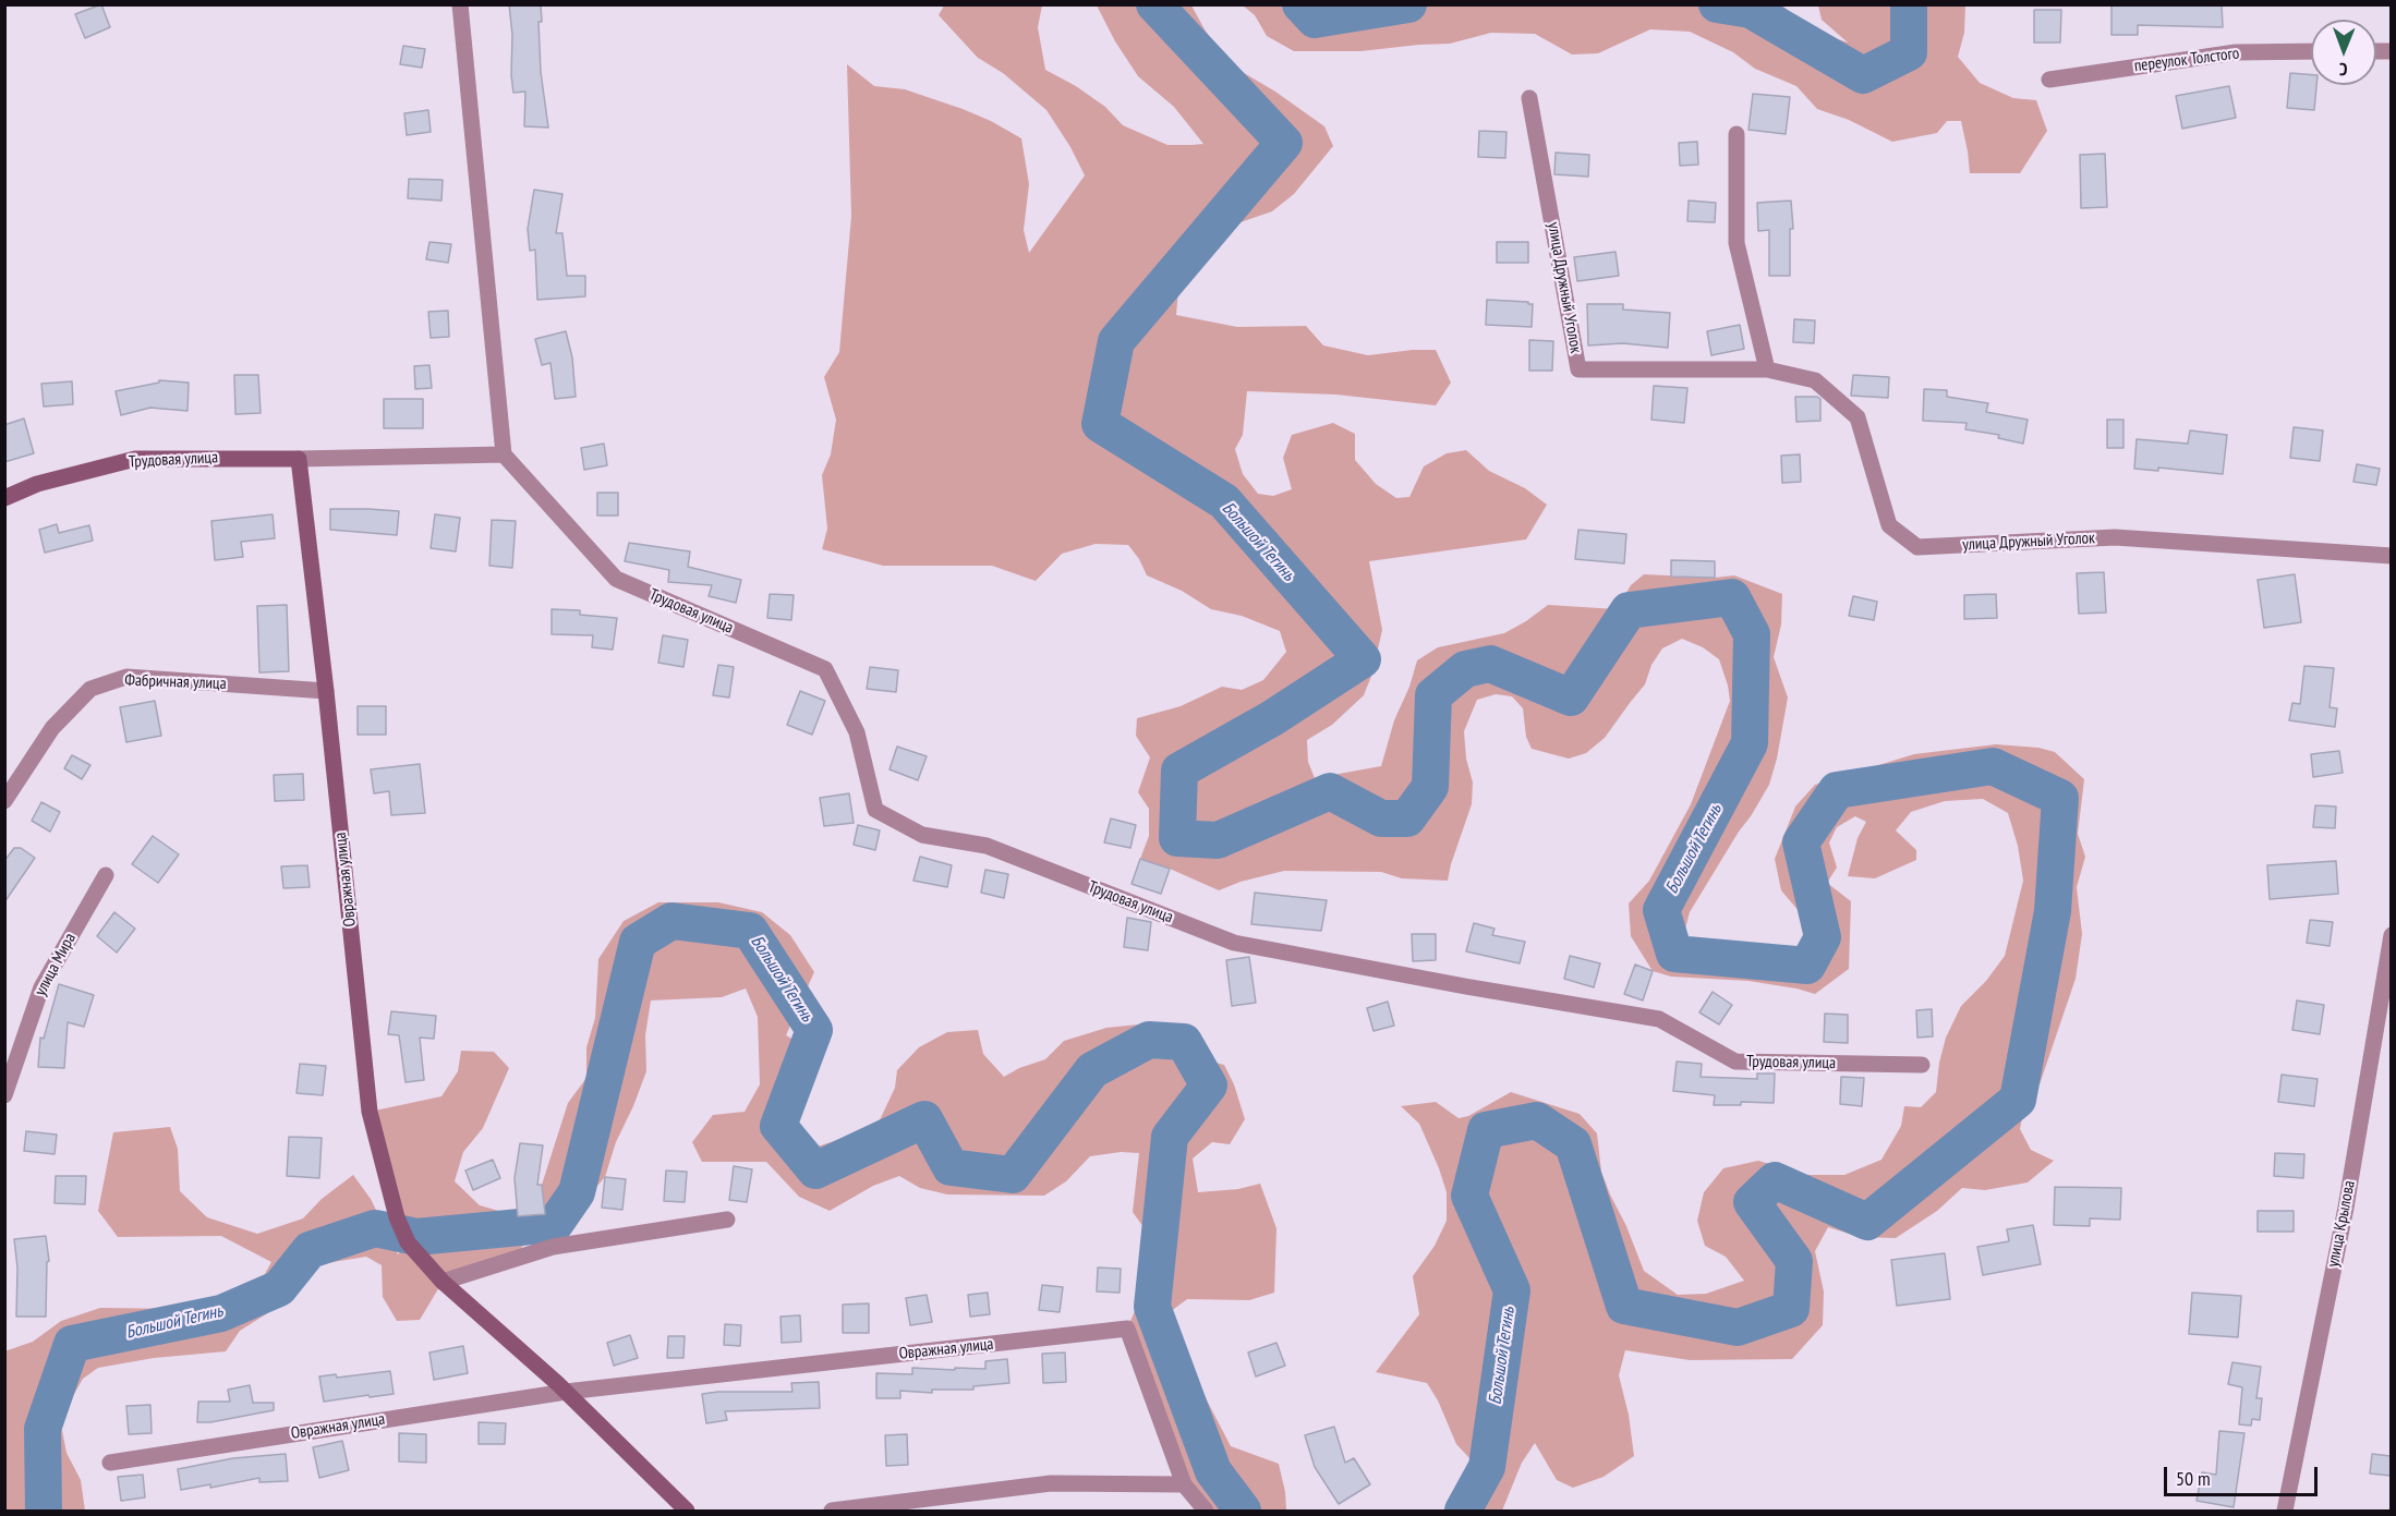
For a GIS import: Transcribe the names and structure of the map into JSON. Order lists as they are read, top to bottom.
{
  "streets": {
    "street": [
      "переулок Толстого",
      "улица Дружный Уголок",
      "Трудовая улица",
      "Фабричная улица",
      "Овражная улица",
      "улица Мира",
      "улица Крылова"
    ]
  },
  "crossings": [
    ["Трудовая улица", "Овражная улица"],
    ["Фабричная улица", "Овражная улица"]
  ],
  "water": ["Большой Тегинь"],
  "scale_bar": "50 m",
  "north": "bottom"
}
